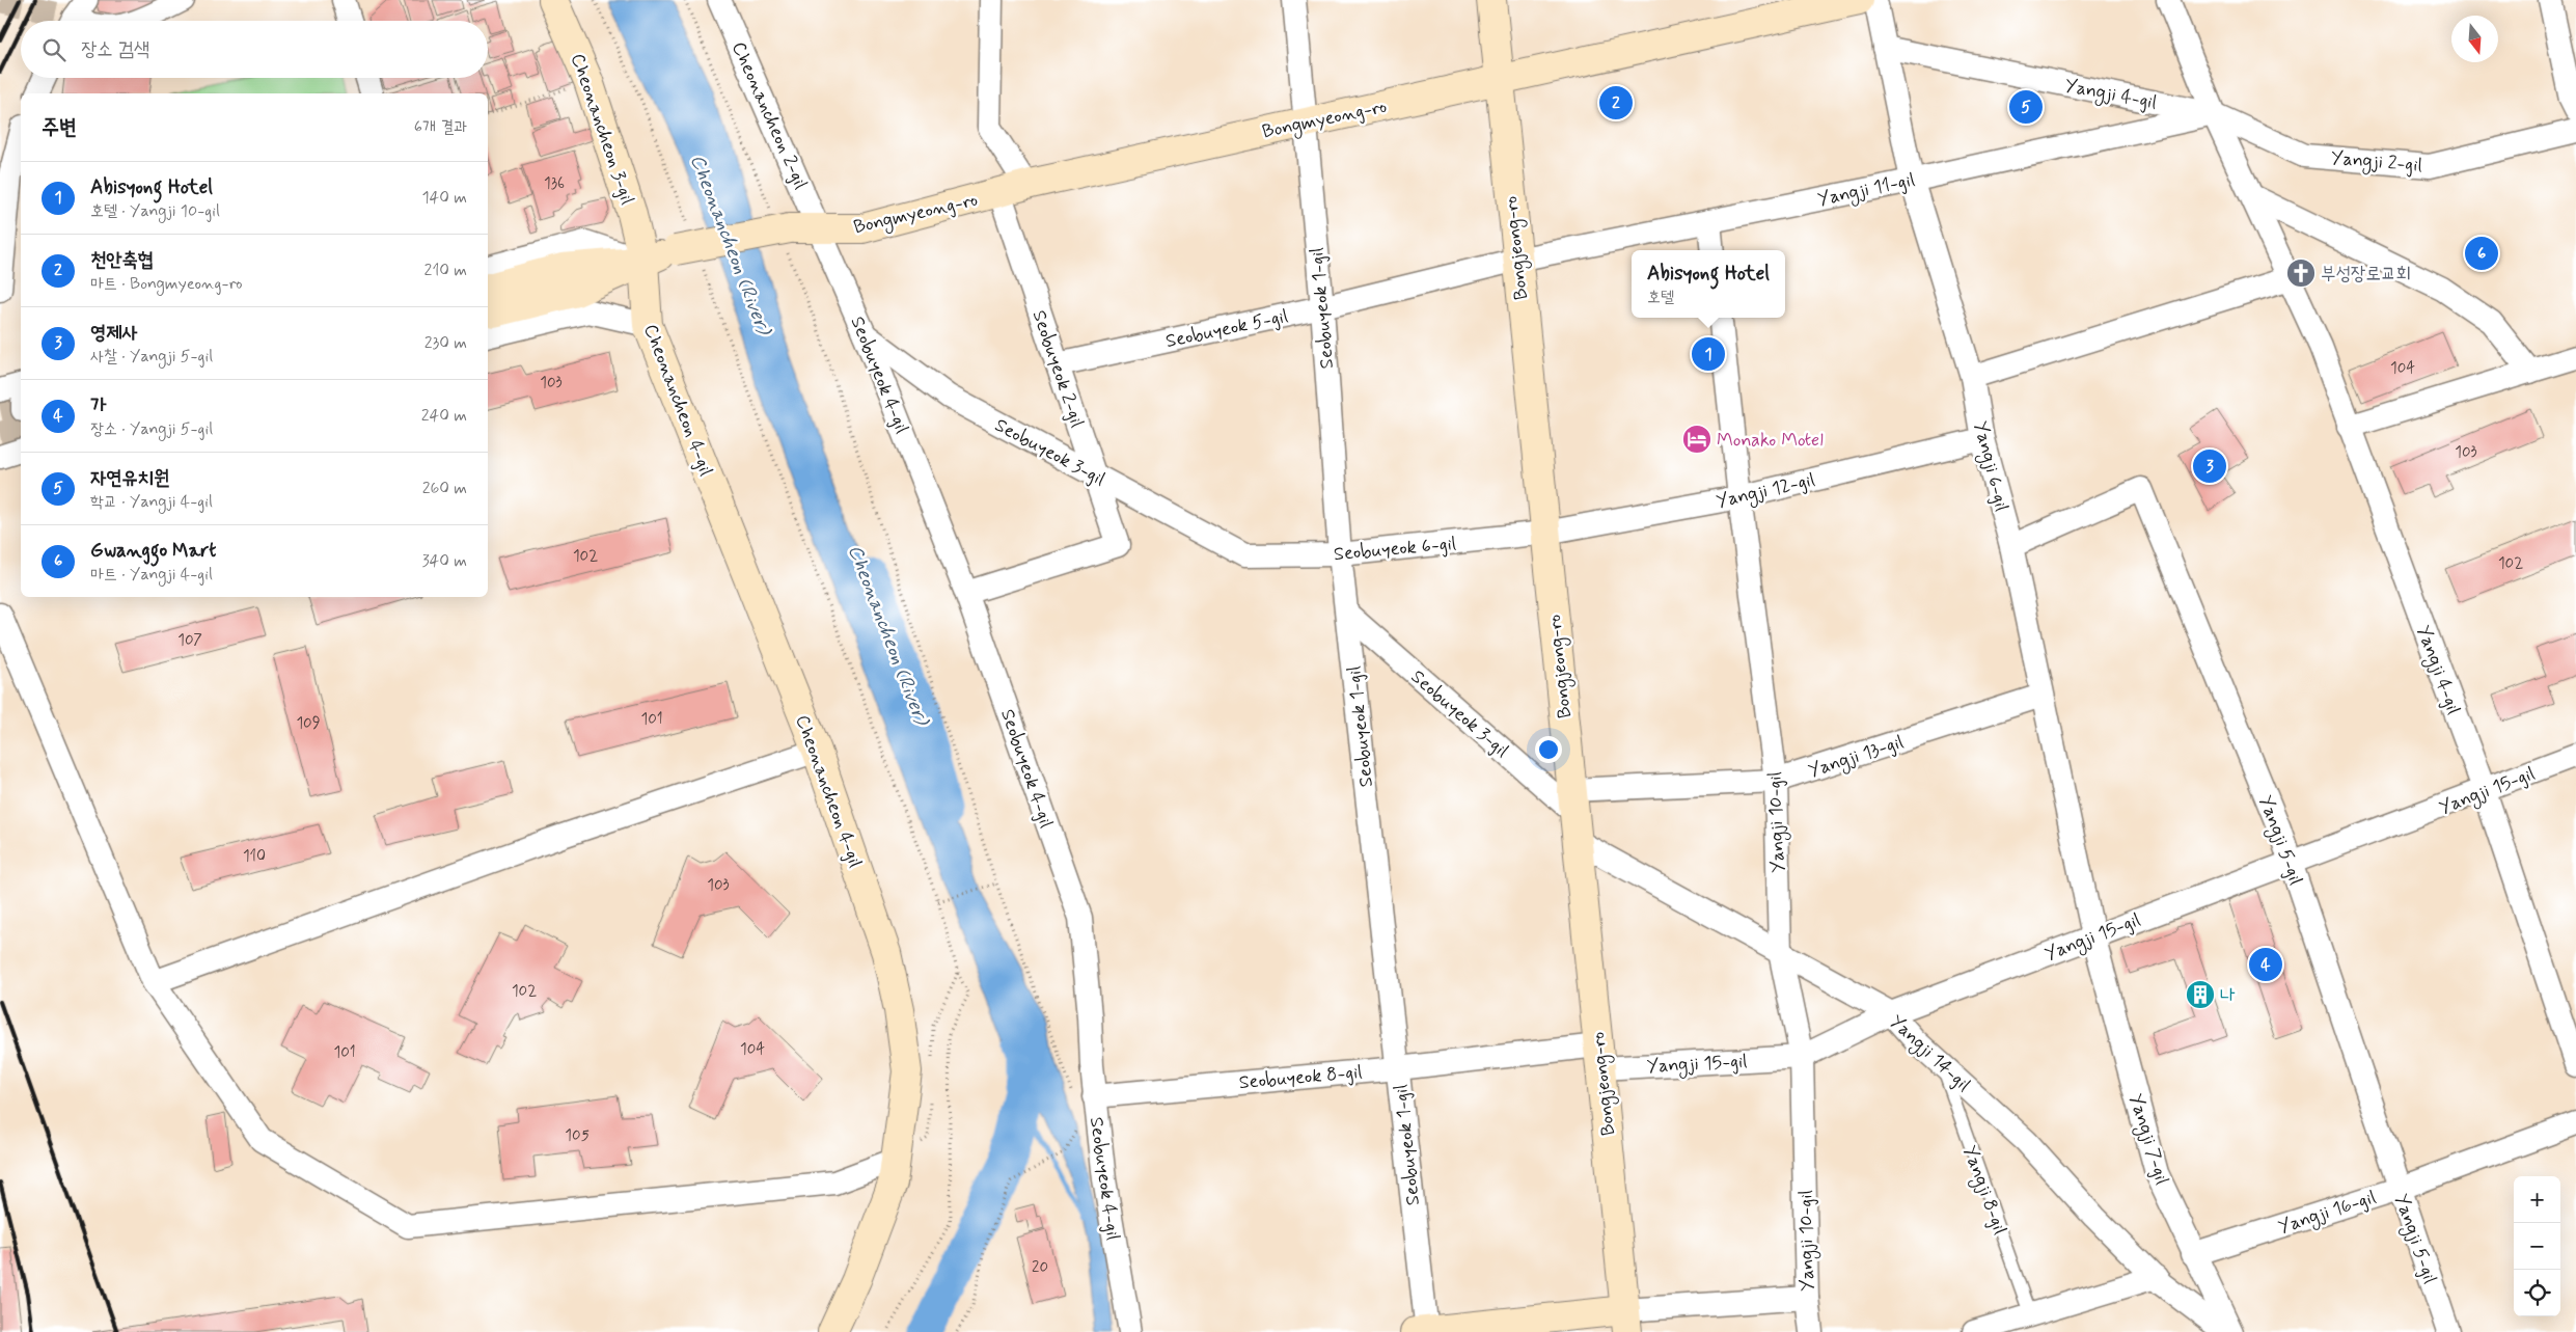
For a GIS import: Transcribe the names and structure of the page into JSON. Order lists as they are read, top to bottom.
{
  "streets": {
    "street": [
      "Yangji 4-gil",
      "Cheonancheon 2-gil",
      "Bongmyeong-ro",
      "Cheonancheon 3-gil",
      "Yangji 2-gil",
      "Yangji 11-gil",
      "Bongjeong-ro",
      "Seobuyeok 1-gil",
      "Seobuyeok 5-gil",
      "Seobuyeok 2-gil",
      "Seobuyeok 4-gil",
      "Cheonancheon 4-gil",
      "Seobuyeok 3-gil",
      "Yangji 6-gil",
      "Yangji 12-gil",
      "Seobuyeok 6-gil",
      "Yangji 13-gil",
      "Yangji 15-gil",
      "Yangji 10-gil",
      "Yangji 5-gil",
      "Yangji 14-gil",
      "Seobuyeok 8-gil",
      "Yangji 7-gil",
      "Yangji 16-gil"
    ],
    "lane": ["Yangji 8-gil"]
  },
  "crossings": [
    ["Yangji 4-gil", "Yangji 2-gil"],
    ["Yangji 4-gil", "Yangji 11-gil"],
    ["Yangji 4-gil", "Yangji 6-gil"],
    ["Yangji 4-gil", "Yangji 15-gil"],
    ["Cheonancheon 2-gil", "Bongmyeong-ro"],
    ["Cheonancheon 2-gil", "Seobuyeok 4-gil"],
    ["Bongmyeong-ro", "Cheonancheon 3-gil"],
    ["Bongmyeong-ro", "Bongjeong-ro"],
    ["Bongmyeong-ro", "Seobuyeok 1-gil"],
    ["Bongmyeong-ro", "Seobuyeok 2-gil"],
    ["Bongmyeong-ro", "Seobuyeok 4-gil"],
    ["Bongmyeong-ro", "Cheonancheon 4-gil"],
    ["Cheonancheon 3-gil", "Cheonancheon 4-gil"],
    ["Yangji 2-gil", "Yangji 11-gil"],
    ["Yangji 11-gil", "Bongjeong-ro"],
    ["Yangji 11-gil", "Seobuyeok 5-gil"],
    ["Yangji 11-gil", "Yangji 6-gil"],
    ["Bongjeong-ro", "Seobuyeok 5-gil"],
    ["Bongjeong-ro", "Seobuyeok 3-gil"],
    ["Bongjeong-ro", "Yangji 12-gil"],
    ["Bongjeong-ro", "Seobuyeok 6-gil"],
    ["Bongjeong-ro", "Yangji 13-gil"],
    ["Bongjeong-ro", "Yangji 15-gil"],
    ["Bongjeong-ro", "Yangji 14-gil"],
    ["Bongjeong-ro", "Seobuyeok 8-gil"],
    ["Seobuyeok 1-gil", "Seobuyeok 5-gil"],
    ["Seobuyeok 1-gil", "Seobuyeok 3-gil"],
    ["Seobuyeok 1-gil", "Seobuyeok 6-gil"],
    ["Seobuyeok 1-gil", "Seobuyeok 8-gil"],
    ["Seobuyeok 5-gil", "Seobuyeok 2-gil"],
    ["Seobuyeok 2-gil", "Seobuyeok 4-gil"],
    ["Seobuyeok 2-gil", "Seobuyeok 3-gil"],
    ["Seobuyeok 4-gil", "Seobuyeok 3-gil"],
    ["Seobuyeok 4-gil", "Seobuyeok 8-gil"],
    ["Seobuyeok 3-gil", "Seobuyeok 6-gil"],
    ["Seobuyeok 3-gil", "Yangji 13-gil"],
    ["Yangji 6-gil", "Yangji 12-gil"],
    ["Yangji 6-gil", "Yangji 13-gil"],
    ["Yangji 6-gil", "Yangji 15-gil"],
    ["Yangji 6-gil", "Yangji 5-gil"],
    ["Yangji 6-gil", "Yangji 7-gil"],
    ["Yangji 12-gil", "Seobuyeok 6-gil"],
    ["Yangji 12-gil", "Yangji 10-gil"],
    ["Yangji 13-gil", "Yangji 10-gil"],
    ["Yangji 15-gil", "Yangji 10-gil"],
    ["Yangji 15-gil", "Yangji 5-gil"],
    ["Yangji 15-gil", "Yangji 14-gil"],
    ["Yangji 15-gil", "Seobuyeok 8-gil"],
    ["Yangji 15-gil", "Yangji 7-gil"],
    ["Yangji 10-gil", "Yangji 14-gil"],
    ["Yangji 5-gil", "Yangji 16-gil"],
    ["Yangji 14-gil", "Yangji 8-gil"],
    ["Yangji 7-gil", "Yangji 16-gil"]
  ],
  "water": ["Cheonancheon (River)"],
  "places": {
    "church": ["부성장로교회"],
    "hotel": ["Monako Motel"],
    "building": ["나"]
  },
  "house_numbers": [
    "136",
    "104",
    "103",
    "103",
    "102",
    "102",
    "107",
    "101",
    "109",
    "110",
    "103",
    "102",
    "104",
    "101",
    "105",
    "20"
  ],
  "north": "bottom",
  "page": {
    "search": "장소 검색",
    "pins": [
      "2",
      "5",
      "6",
      "1",
      "3",
      "4"
    ],
    "heading": ["주변", "6개 결과"],
    "list": [
      {
        "mark": "1",
        "name": "Abisyong Hotel",
        "note": "호텔 · Yangji 10-gil",
        "value": "140 m"
      },
      {
        "mark": "2",
        "name": "천안축협",
        "note": "마트 · Bongmyeong-ro",
        "value": "210 m"
      },
      {
        "mark": "3",
        "name": "영제사",
        "note": "사찰 · Yangji 5-gil",
        "value": "230 m"
      },
      {
        "mark": "4",
        "name": "가",
        "note": "장소 · Yangji 5-gil",
        "value": "240 m"
      },
      {
        "mark": "5",
        "name": "자연유치원",
        "note": "학교 · Yangji 4-gil",
        "value": "260 m"
      },
      {
        "mark": "6",
        "name": "Gwanggo Mart",
        "note": "마트 · Yangji 4-gil",
        "value": "340 m"
      }
    ],
    "popup": ["Abisyong Hotel", "호텔"],
    "map_buttons": ["+", "−"]
  }
}
